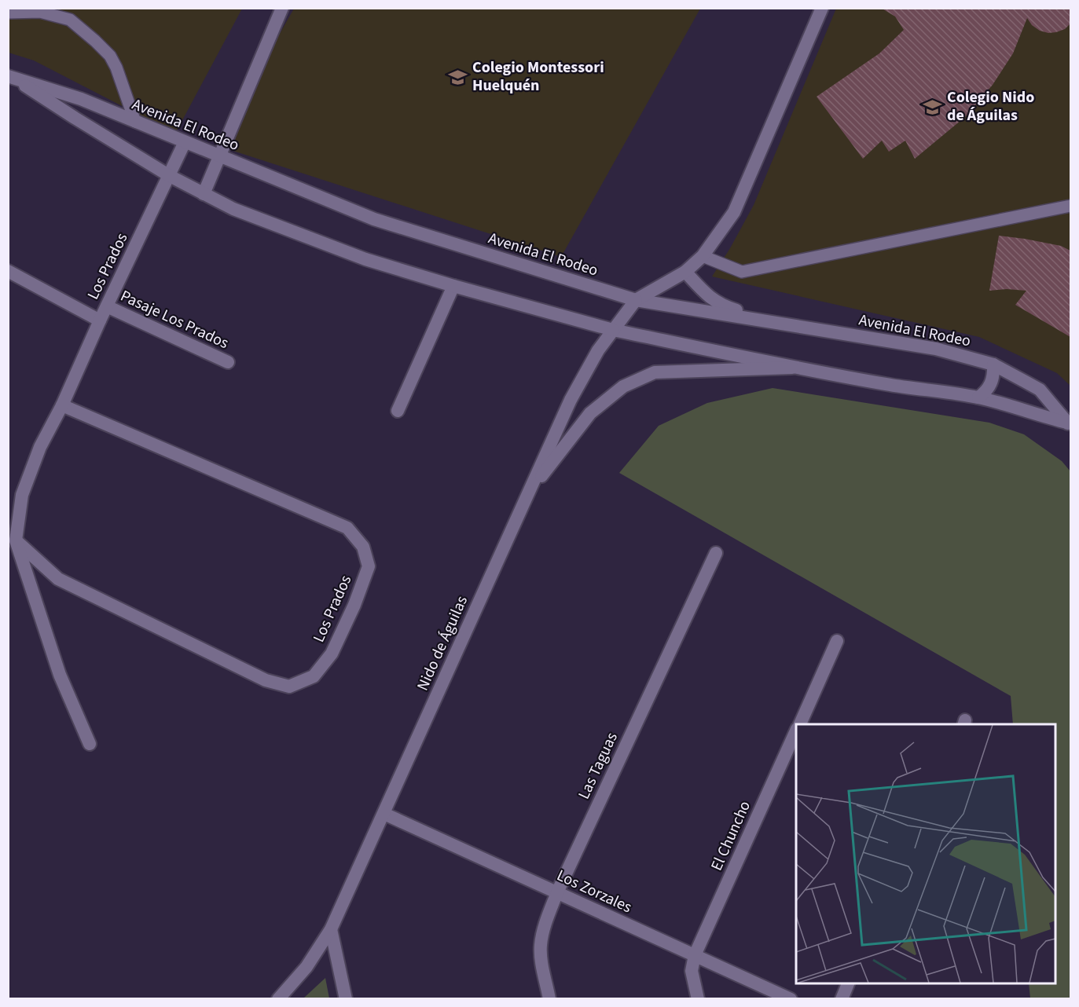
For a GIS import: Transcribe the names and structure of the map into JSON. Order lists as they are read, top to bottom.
{
  "streets": {
    "street": [
      "Avenida El Rodeo",
      "Los Prados",
      "Pasaje Los Prados",
      "Nido de Águilas",
      "Las Taguas",
      "El Chuncho",
      "Los Zorzales"
    ]
  },
  "crossings": [
    ["Avenida El Rodeo", "Los Prados"],
    ["Avenida El Rodeo", "Nido de Águilas"],
    ["Los Prados", "Pasaje Los Prados"],
    ["Nido de Águilas", "Los Zorzales"],
    ["Las Taguas", "Los Zorzales"],
    ["El Chuncho", "Los Zorzales"]
  ],
  "places": {
    "school or university": ["Colegio Montessori Huelquén", "Colegio Nido de Águilas"]
  }
}
